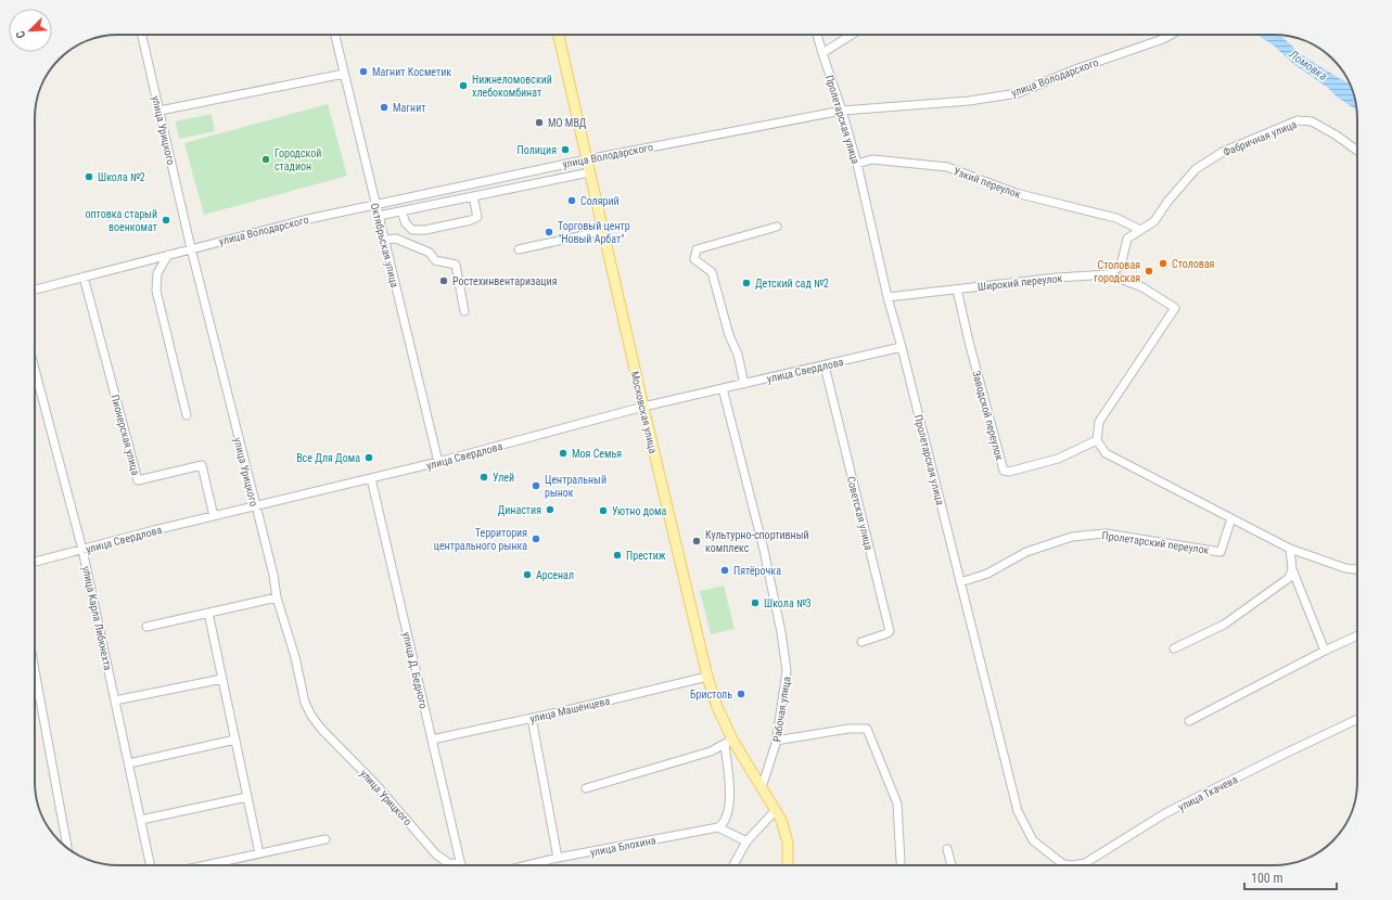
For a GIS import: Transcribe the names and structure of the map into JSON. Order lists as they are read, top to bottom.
{
  "streets": {
    "main road": ["Московская улица"],
    "street": [
      "улица Володарского",
      "Пролетарская улица",
      "улица Урицкого",
      "Фабричная улица",
      "Узкий переулок",
      "Октябрьская улица",
      "Широкий переулок",
      "улица Свердлова",
      "Заводской переулок",
      "Пионерская улица",
      "Советская улица",
      "Пролетарский переулок",
      "улица Карла Либкнехта",
      "улица Д. Бедного",
      "улица Машенцева",
      "Рабочая улица",
      "улица Ткачева",
      "улица Блохина"
    ]
  },
  "crossings": [
    ["улица Володарского", "Пролетарская улица"],
    ["улица Володарского", "улица Урицкого"],
    ["улица Володарского", "Октябрьская улица"],
    ["улица Володарского", "Московская улица"],
    ["улица Володарского", "Пионерская улица"],
    ["Пролетарская улица", "Узкий переулок"],
    ["Пролетарская улица", "Широкий переулок"],
    ["Пролетарская улица", "улица Свердлова"],
    ["Пролетарская улица", "Пролетарский переулок"],
    ["Пролетарская улица", "улица Ткачева"],
    ["улица Урицкого", "улица Свердлова"],
    ["Фабричная улица", "Узкий переулок"],
    ["Фабричная улица", "Широкий переулок"],
    ["Октябрьская улица", "улица Свердлова"],
    ["Широкий переулок", "Заводской переулок"],
    ["улица Свердлова", "Московская улица"],
    ["улица Свердлова", "Пионерская улица"],
    ["улица Свердлова", "Советская улица"],
    ["улица Свердлова", "улица Карла Либкнехта"],
    ["улица Свердлова", "улица Д. Бедного"],
    ["улица Свердлова", "Рабочая улица"],
    ["Московская улица", "улица Машенцева"],
    ["Московская улица", "Рабочая улица"],
    ["улица Д. Бедного", "улица Машенцева"]
  ],
  "water": ["Ломовка"],
  "places": [
    "Магнит Косметик",
    "Нижнеломовский хлебокомбинат",
    "Магнит",
    "МО МВД",
    "Полиция",
    "Городской стадион",
    "Школа №2",
    "Солярий",
    "оптовка старый военкомат",
    "Торговый центр \"Новый Арбат\"",
    "Столовая",
    "Столовая городская",
    "Ростехинвентаризация",
    "Детский сад №2",
    "Моя Семья",
    "Все Для Дома",
    "Улей",
    "Центральный рынок",
    "Династия",
    "Уютно дома",
    "Территория центрального рынка",
    "Культурно-спортивный комплекс",
    "Престиж",
    "Пятёрочка",
    "Арсенал",
    "Школа №3",
    "Бристоль"
  ],
  "scale_bar": "100 m",
  "north": "bottom left"
}
